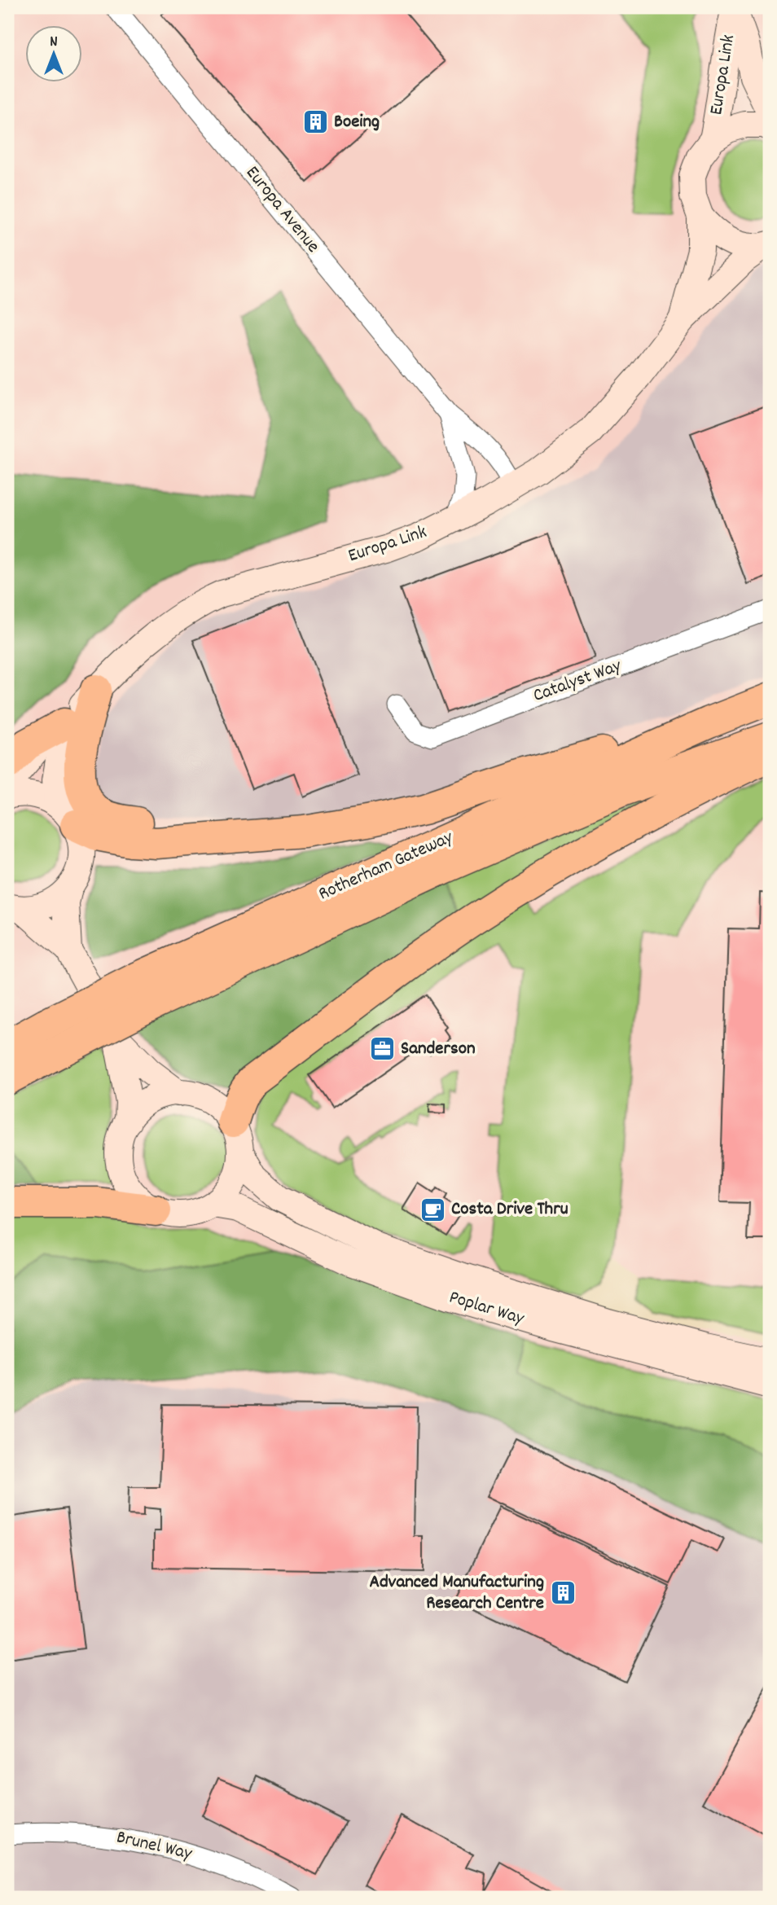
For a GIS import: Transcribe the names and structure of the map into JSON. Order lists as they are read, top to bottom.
{
  "streets": {
    "highway": ["Rotherham Gateway"],
    "main road": ["Europa Link", "Poplar Way"],
    "street": ["Europa Avenue", "Catalyst Way", "Brunel Way"]
  },
  "crossings": [
    ["Europa Link", "Europa Avenue"]
  ],
  "places": {
    "building": ["Boeing", "Advanced Manufacturing Research Centre"],
    "office": ["Sanderson"],
    "cafe": ["Costa Drive Thru"]
  },
  "north": "top"
}
